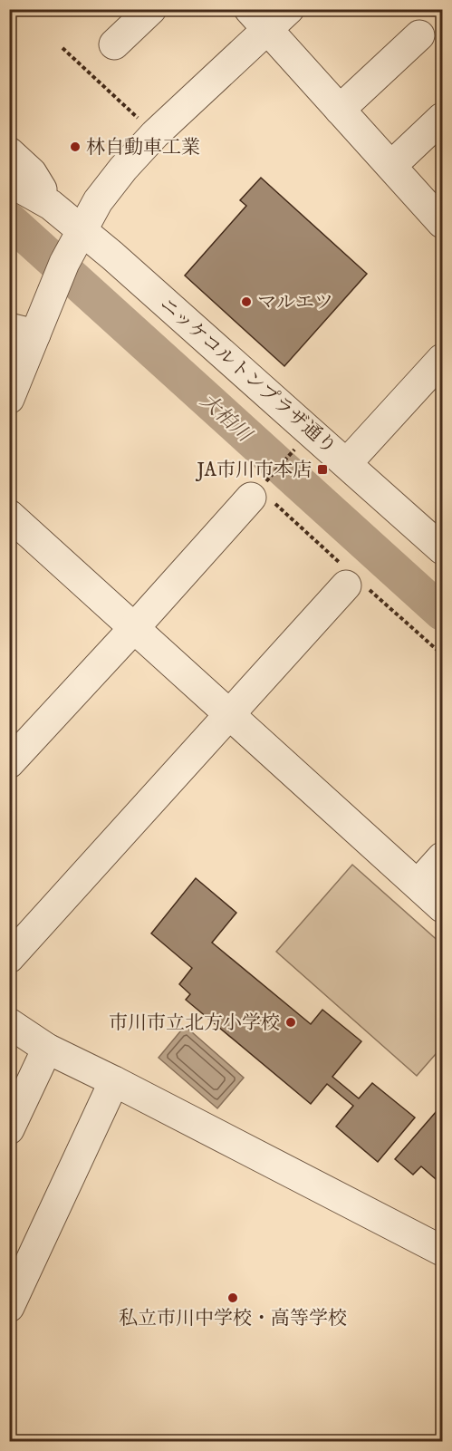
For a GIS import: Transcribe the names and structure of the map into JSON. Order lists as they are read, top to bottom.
{
  "streets": {
    "street": ["ニッケコルトンプラザ通り"]
  },
  "water": ["大柏川"],
  "places": {
    "other": [
      "林自動車工業",
      "マルエツ",
      "市川市立北方小学校",
      "私立市川中学校・高等学校"
    ],
    "transit": ["JA市川市本店"]
  }
}
